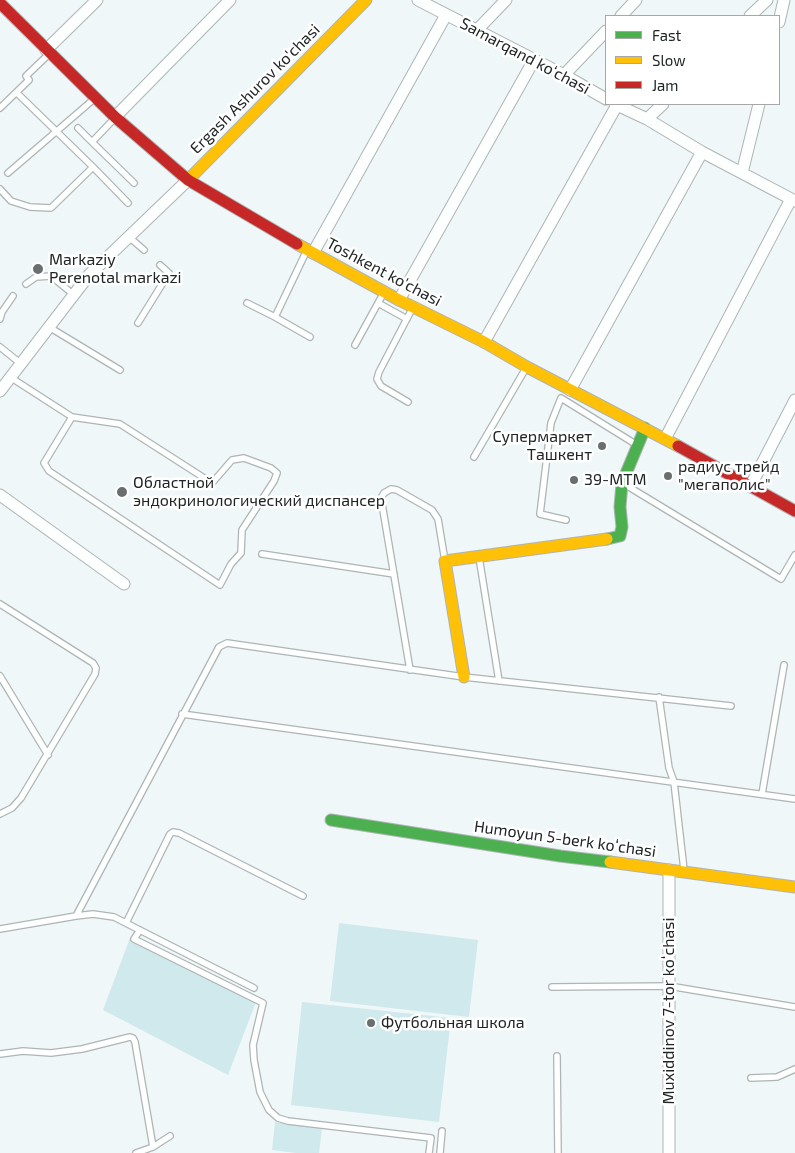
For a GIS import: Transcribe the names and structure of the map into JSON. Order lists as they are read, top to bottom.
{
  "streets": {
    "street": [
      "Samarqand ko‘chasi",
      "Ergash Ashurov ko'chasi",
      "Toshkent ko'chasi",
      "Humoyun 5-berk koʻchasi",
      "Muxiddinov 7-tor koʻchasi"
    ]
  },
  "crossings": [
    ["Ergash Ashurov ko'chasi", "Toshkent ko'chasi"],
    ["Humoyun 5-berk koʻchasi", "Muxiddinov 7-tor koʻchasi"]
  ],
  "places": [
    "Markaziy Perenotal markazi",
    "Супермаркет Ташкент",
    "радиус трейд \"мегаполис\"",
    "39-MTM",
    "Областной эндокринологический диспансер",
    "Футбольная школа"
  ],
  "legend": ["Fast", "Slow", "Jam"]
}
